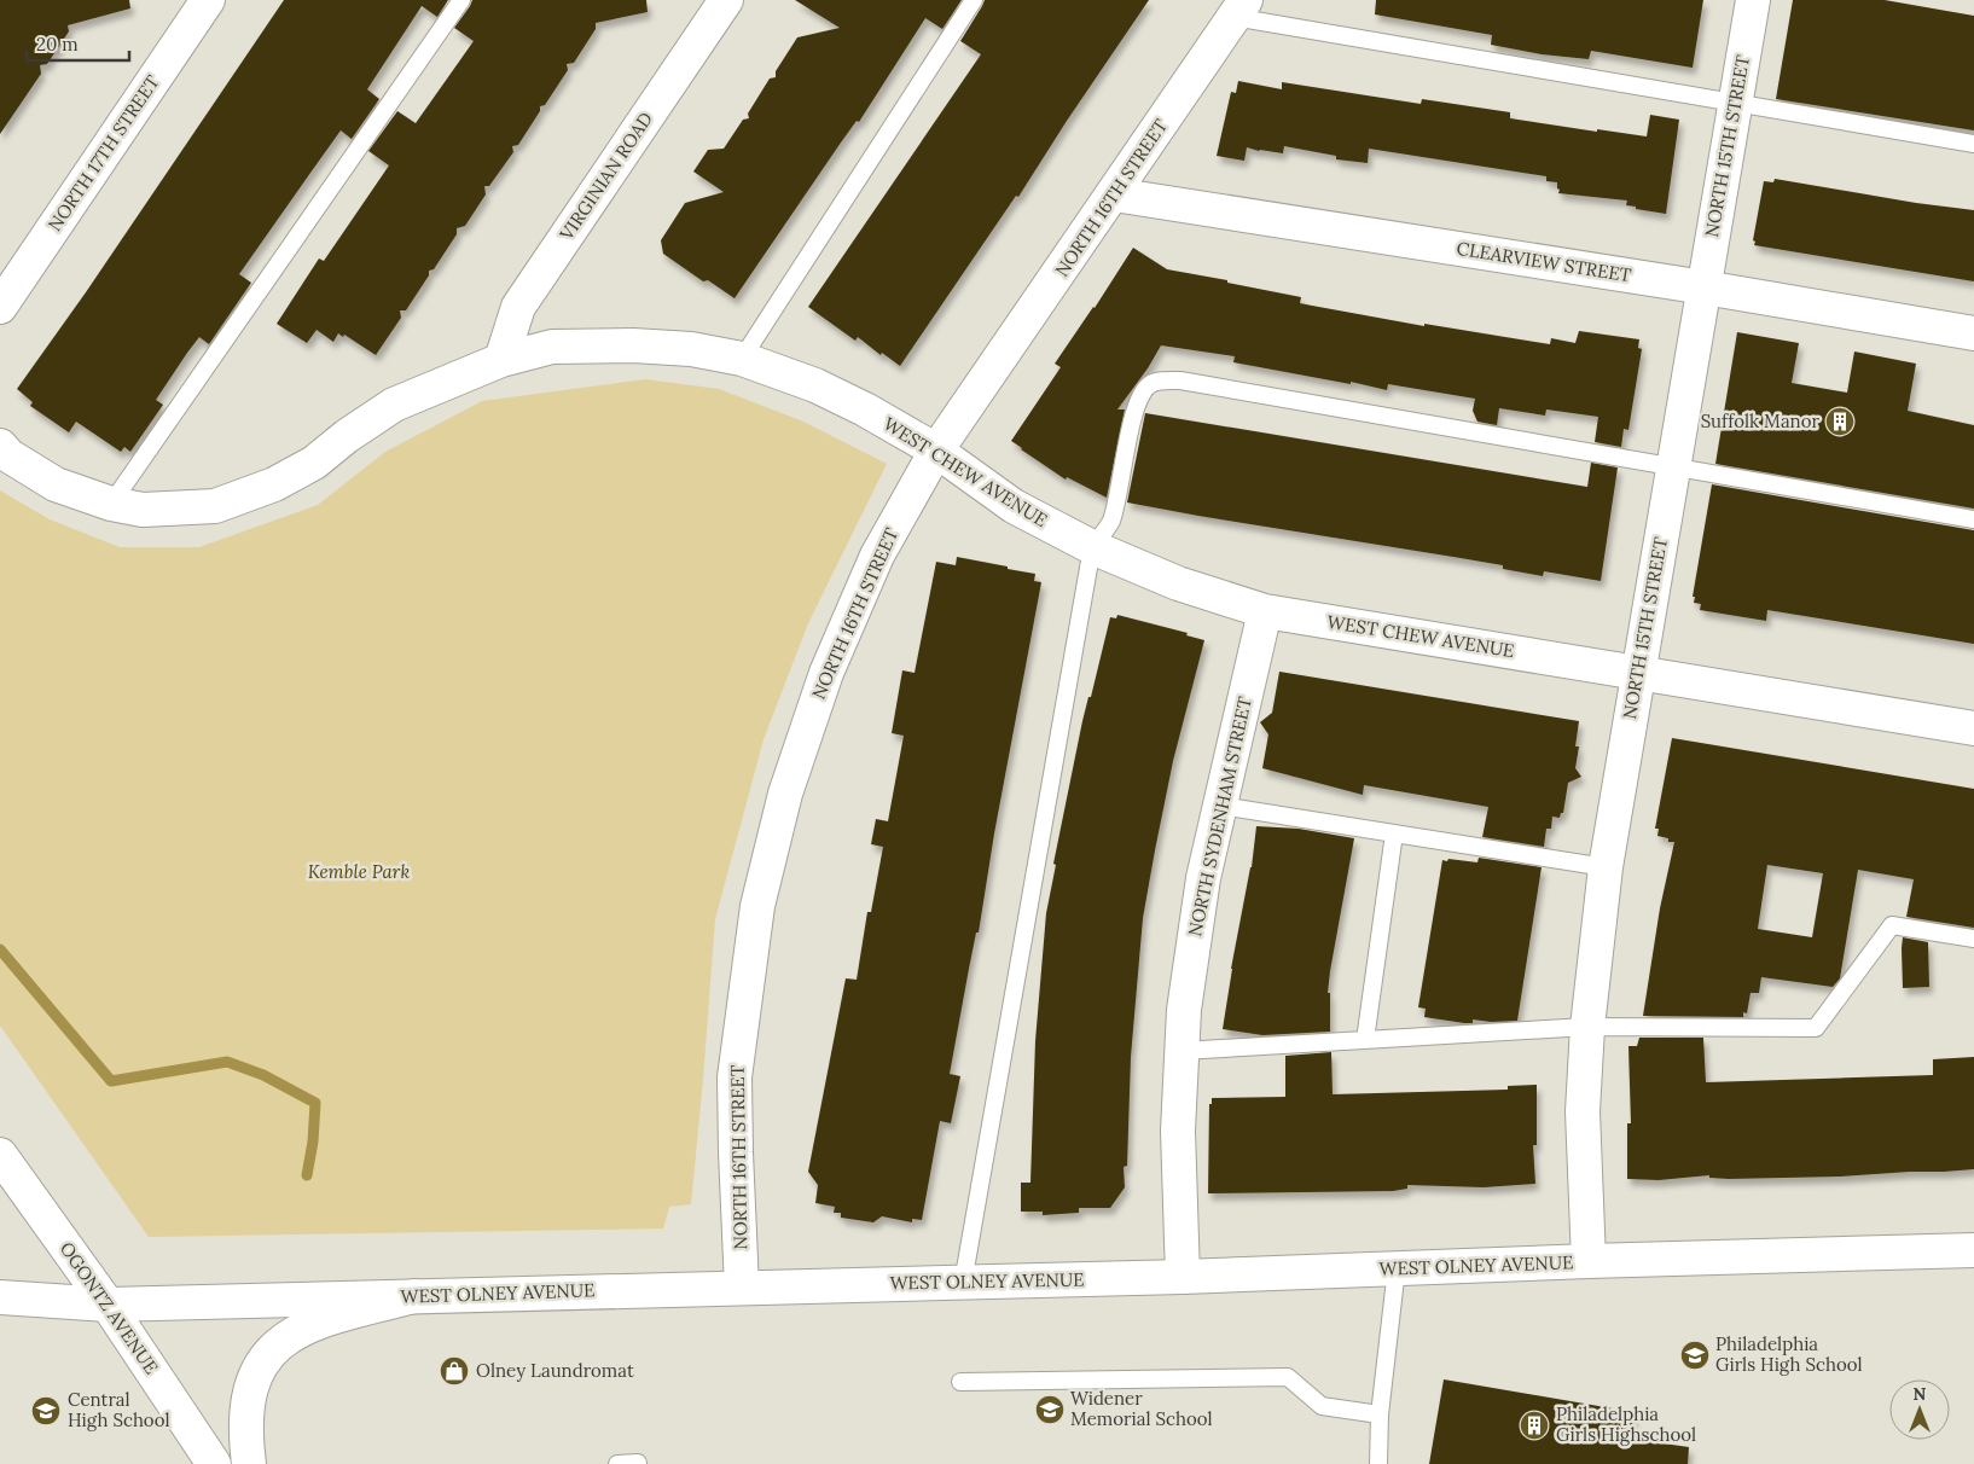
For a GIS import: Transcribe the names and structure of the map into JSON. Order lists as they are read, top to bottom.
{
  "streets": {
    "street": [
      "NORTH 15TH STREET",
      "NORTH 17TH STREET",
      "VIRGINIAN ROAD",
      "NORTH 16TH STREET",
      "CLEARVIEW STREET",
      "WEST CHEW AVENUE",
      "NORTH SYDENHAM STREET",
      "WEST OLNEY AVENUE",
      "OGONTZ AVENUE"
    ]
  },
  "crossings": [
    ["NORTH 15TH STREET", "CLEARVIEW STREET"],
    ["NORTH 15TH STREET", "WEST CHEW AVENUE"],
    ["NORTH 15TH STREET", "WEST OLNEY AVENUE"],
    ["VIRGINIAN ROAD", "WEST CHEW AVENUE"],
    ["NORTH 16TH STREET", "CLEARVIEW STREET"],
    ["NORTH 16TH STREET", "WEST CHEW AVENUE"],
    ["NORTH 16TH STREET", "WEST OLNEY AVENUE"],
    ["WEST CHEW AVENUE", "NORTH SYDENHAM STREET"],
    ["NORTH SYDENHAM STREET", "WEST OLNEY AVENUE"],
    ["WEST OLNEY AVENUE", "OGONTZ AVENUE"]
  ],
  "parks": ["Kemble Park"],
  "places": {
    "building": ["Suffolk Manor", "Philadelphia Girls Highschool"],
    "school or university": ["Philadelphia Girls High School", "Widener Memorial School", "Central High School"],
    "shop": ["Olney Laundromat"]
  },
  "scale_bar": "20 m",
  "north": "top"
}
